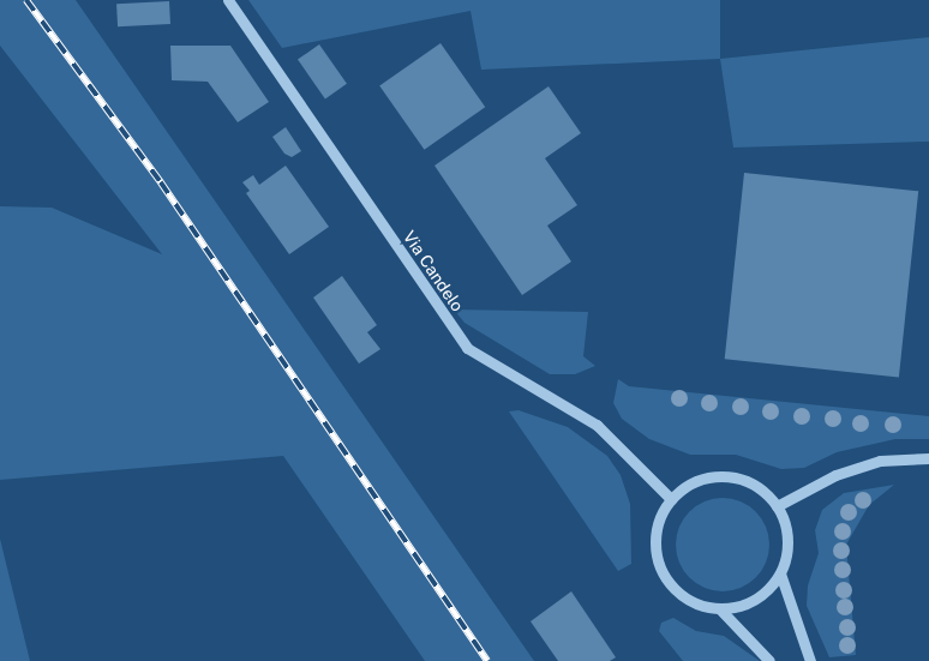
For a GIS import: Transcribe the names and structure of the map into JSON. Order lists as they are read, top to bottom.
{
  "streets": {
    "street": ["Via Candelo"]
  }
}
